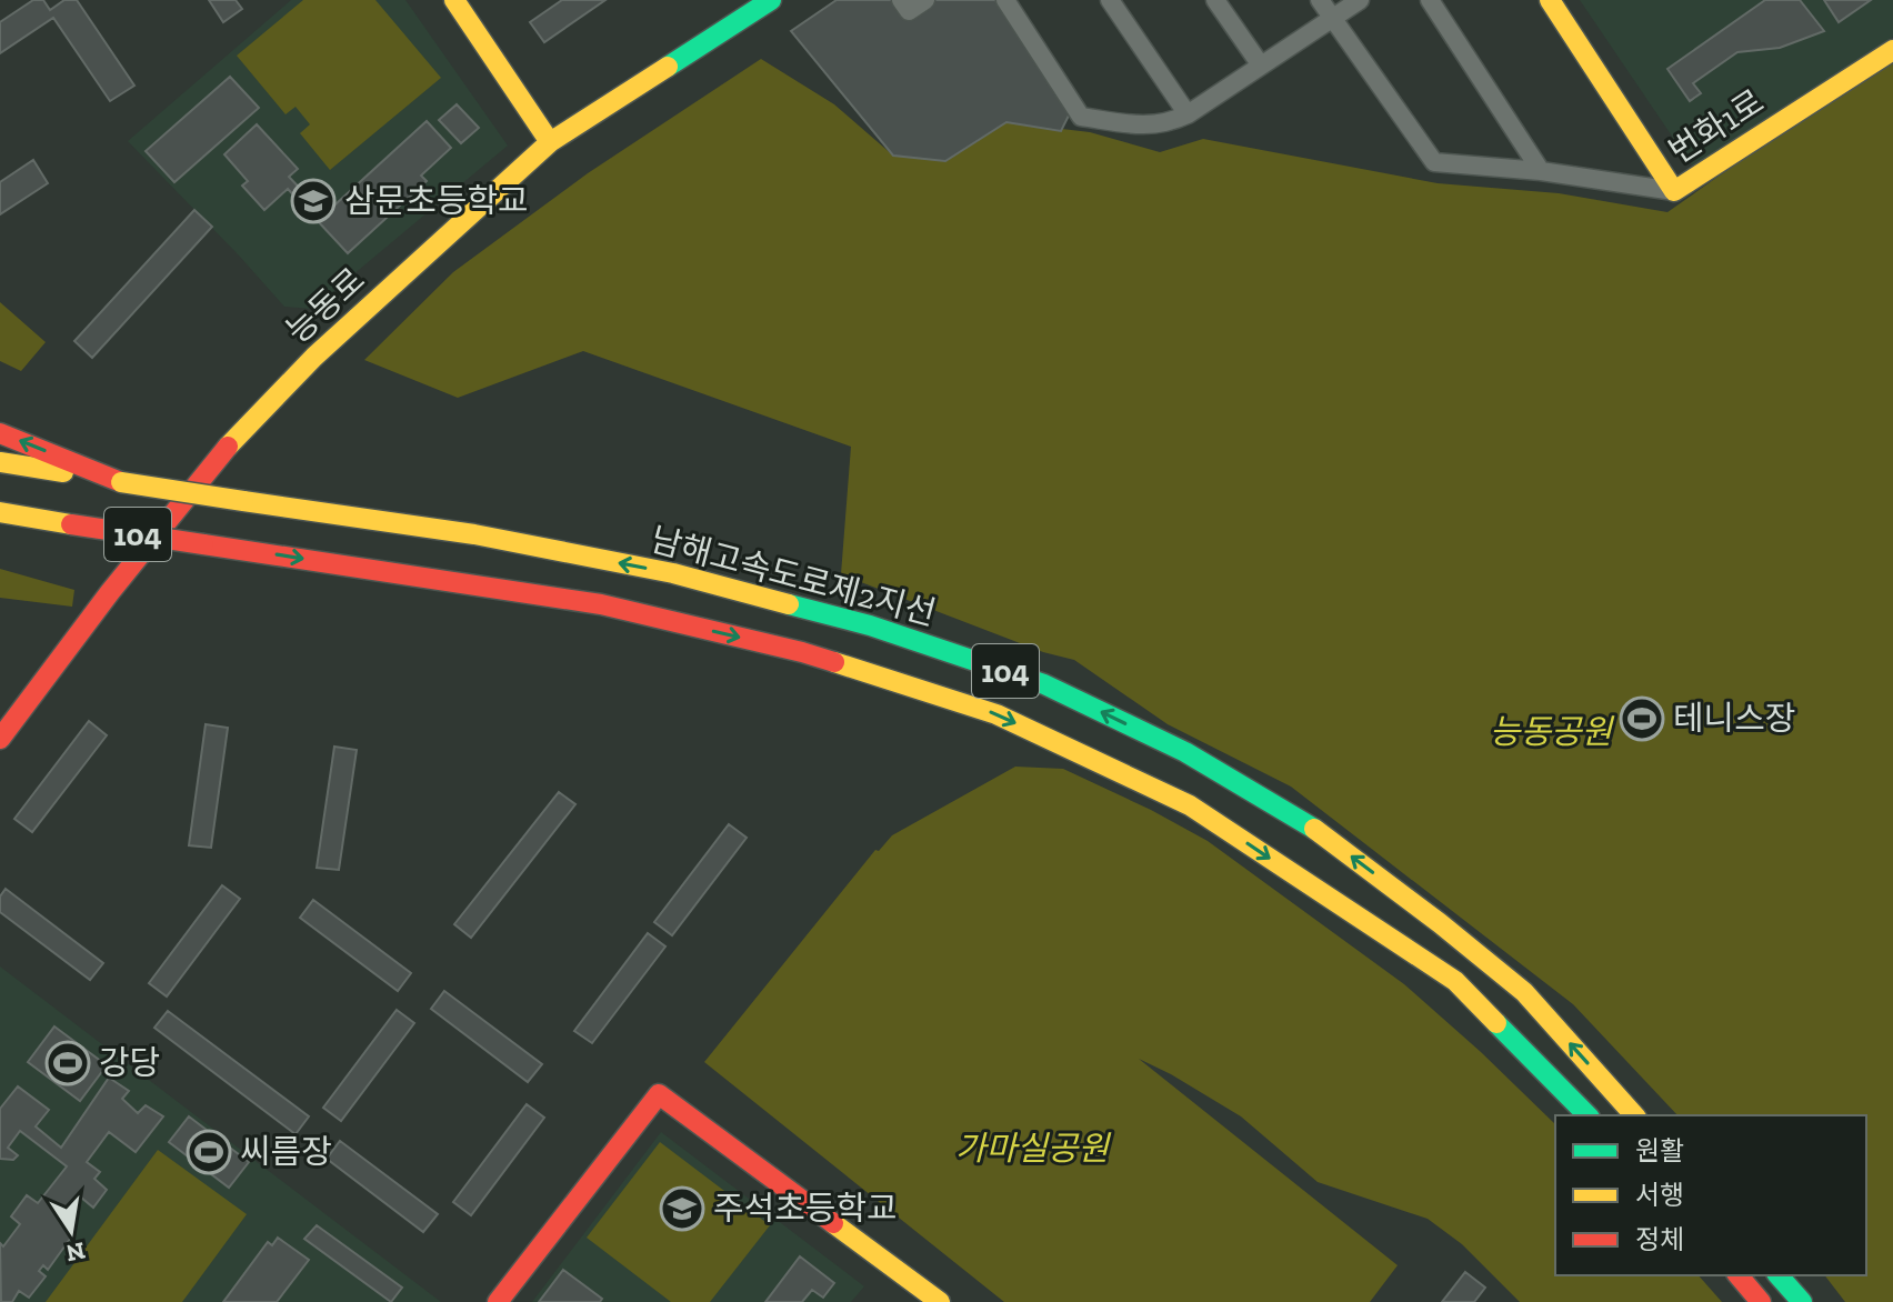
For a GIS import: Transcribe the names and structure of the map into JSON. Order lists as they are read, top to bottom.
{
  "streets": {
    "main road": [
      "번화1로",
      "능동로",
      "104",
      "남해고속도로제2지선"
    ]
  },
  "parks": ["능동공원", "가마실공원"],
  "places": {
    "school or university": ["삼문초등학교", "주석초등학교"],
    "sports": ["테니스장", "강당", "씨름장"]
  },
  "legend": ["원활", "서행", "정체"],
  "north": "bottom"
}
